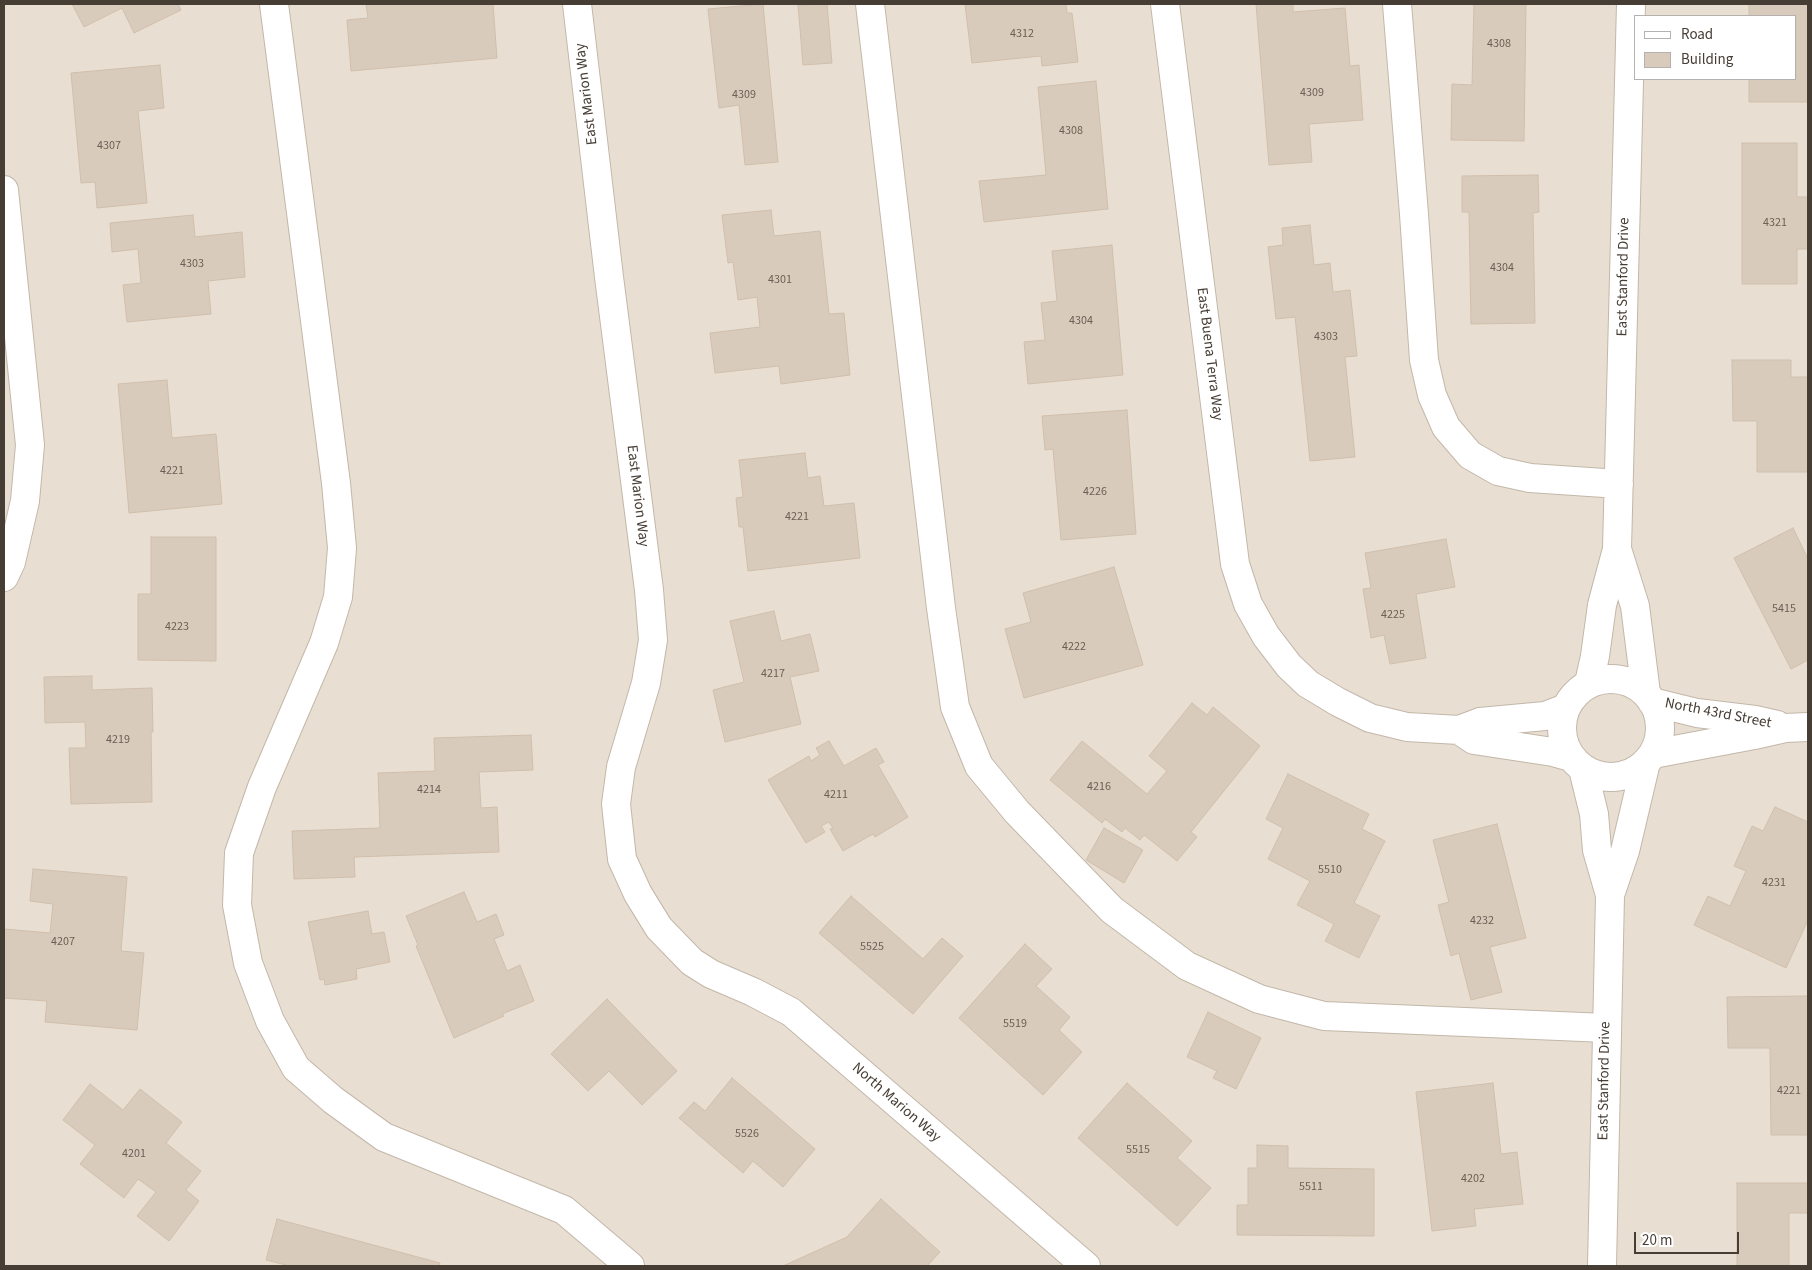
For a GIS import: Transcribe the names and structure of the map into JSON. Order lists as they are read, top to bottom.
{
  "streets": {
    "street": [
      "East Marion Way",
      "East Stanford Drive",
      "East Buena Terra Way",
      "North 43rd Street",
      "North Marion Way"
    ]
  },
  "crossings": [
    ["East Marion Way", "North Marion Way"],
    ["East Stanford Drive", "North 43rd Street"]
  ],
  "house_numbers": [
    "4312",
    "4308",
    "4309",
    "4309",
    "4308",
    "4307",
    "4321",
    "4303",
    "4304",
    "4301",
    "4304",
    "4303",
    "4221",
    "4226",
    "4221",
    "5415",
    "4225",
    "4223",
    "4222",
    "4217",
    "4219",
    "4216",
    "4214",
    "4211",
    "5510",
    "4231",
    "4232",
    "4207",
    "5525",
    "5519",
    "4221",
    "5526",
    "5515",
    "4201",
    "4202",
    "5511"
  ],
  "legend": ["Road", "Building"],
  "scale_bar": "20 m"
}
